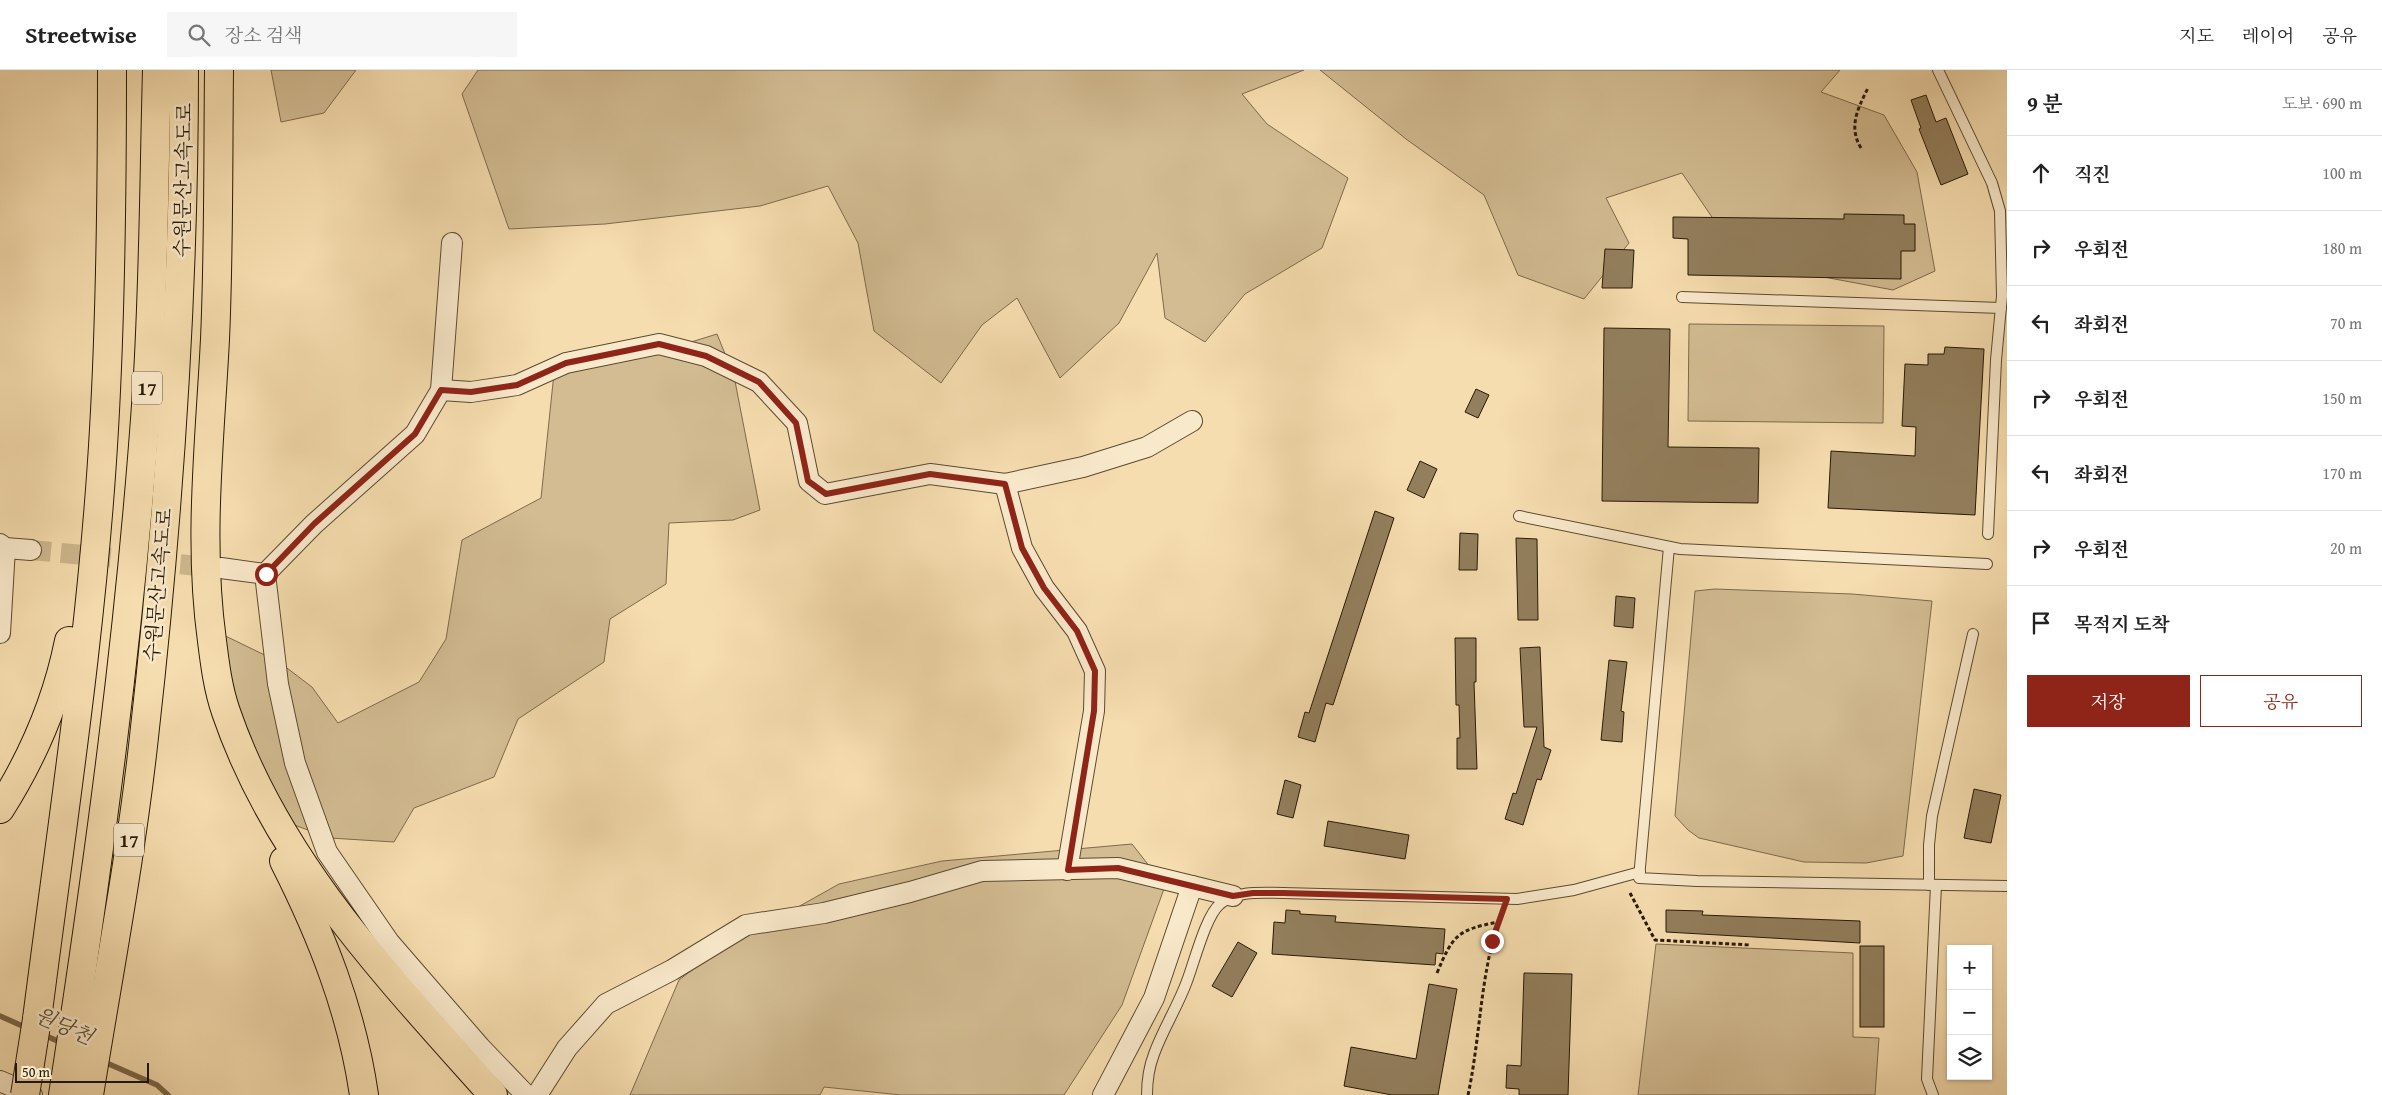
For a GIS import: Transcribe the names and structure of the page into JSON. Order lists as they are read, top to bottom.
{
  "streets": {
    "highway": ["수원문산고속도로", "17"]
  },
  "water": ["원당천"],
  "scale_bar": "50 m",
  "page": {
    "header": "Streetwise",
    "search": "장소 검색",
    "nav": ["지도", "레이어", "공유"],
    "heading": ["9 분", "도보 · 690 m"],
    "list": [
      ["직진", "100 m"],
      ["우회전", "180 m"],
      ["좌회전", "70 m"],
      ["우회전", "150 m"],
      ["좌회전", "170 m"],
      ["우회전", "20 m"],
      "목적지 도착"
    ],
    "buttons": ["저장", "공유"],
    "map_buttons": ["+", "−"],
    "scale": "50 m"
  }
}
